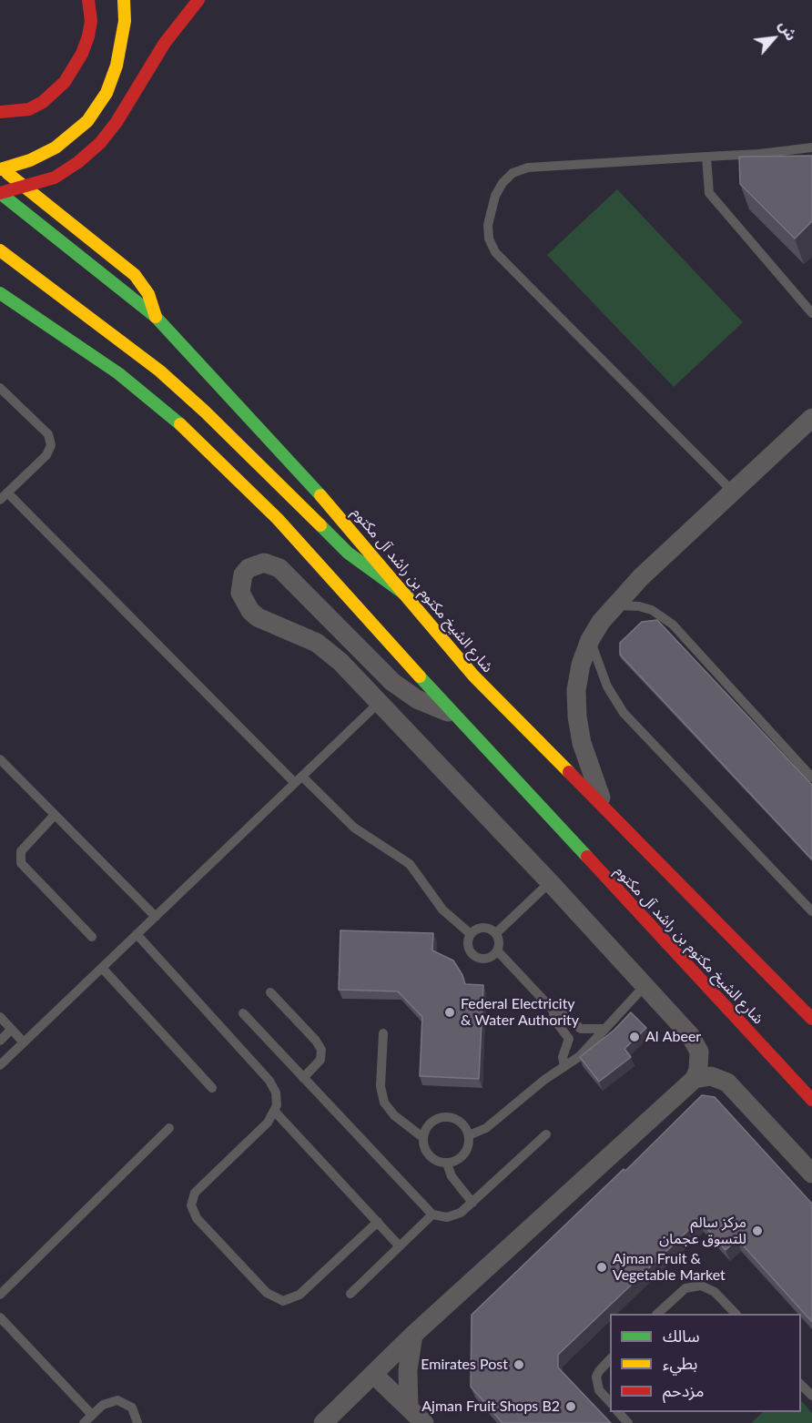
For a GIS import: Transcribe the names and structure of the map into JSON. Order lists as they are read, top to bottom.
{
  "streets": {
    "main road": ["شارع الشيخ مكتوم بن راشد آل مكتوم"]
  },
  "places": [
    "Federal Electricity & Water Authority",
    "Al Abeer",
    "مركز سالم للتسوق عجمان",
    "Ajman Fruit & Vegetable Market",
    "Emirates Post",
    "Ajman Fruit Shops B2"
  ],
  "legend": ["سالك", "بطيء", "مزدحم"],
  "north": "top right"
}
